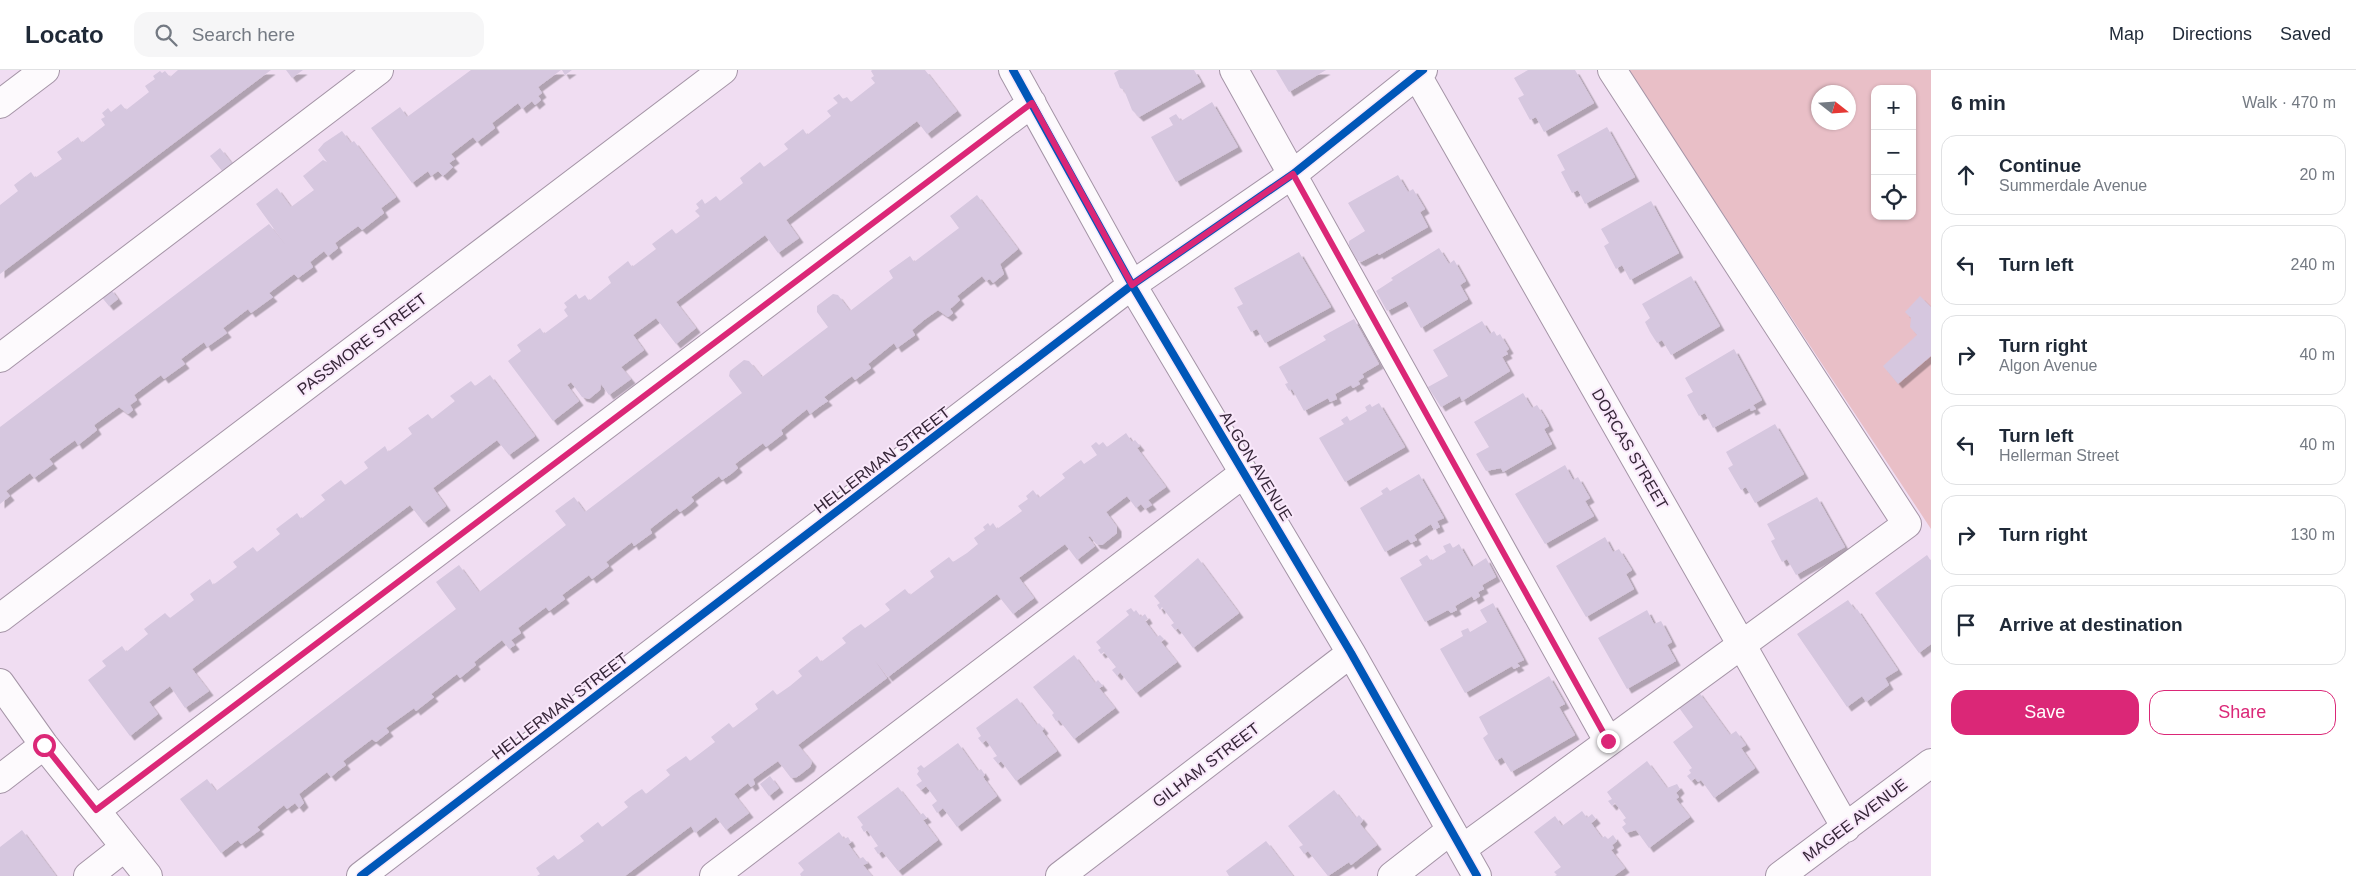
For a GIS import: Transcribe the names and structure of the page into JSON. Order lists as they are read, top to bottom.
{
  "streets": {
    "street": [
      "PASSMORE STREET",
      "DORCAS STREET",
      "HELLERMAN STREET",
      "ALGON AVENUE",
      "GILHAM STREET",
      "MAGEE AVENUE"
    ]
  },
  "crossings": [
    ["DORCAS STREET", "HELLERMAN STREET"],
    ["DORCAS STREET", "MAGEE AVENUE"],
    ["HELLERMAN STREET", "ALGON AVENUE"],
    ["ALGON AVENUE", "GILHAM STREET"]
  ],
  "north": "right",
  "page": {
    "header": "Locato",
    "search": "Search here",
    "nav": ["Map", "Directions", "Saved"],
    "heading": ["6 min", "Walk · 470 m"],
    "map_buttons": ["+", "−"],
    "list": [
      ["Continue", "Summerdale Avenue", "20 m"],
      ["Turn left", "240 m"],
      ["Turn right", "Algon Avenue", "40 m"],
      ["Turn left", "Hellerman Street", "40 m"],
      ["Turn right", "130 m"],
      "Arrive at destination"
    ],
    "buttons": ["Save", "Share"]
  }
}
